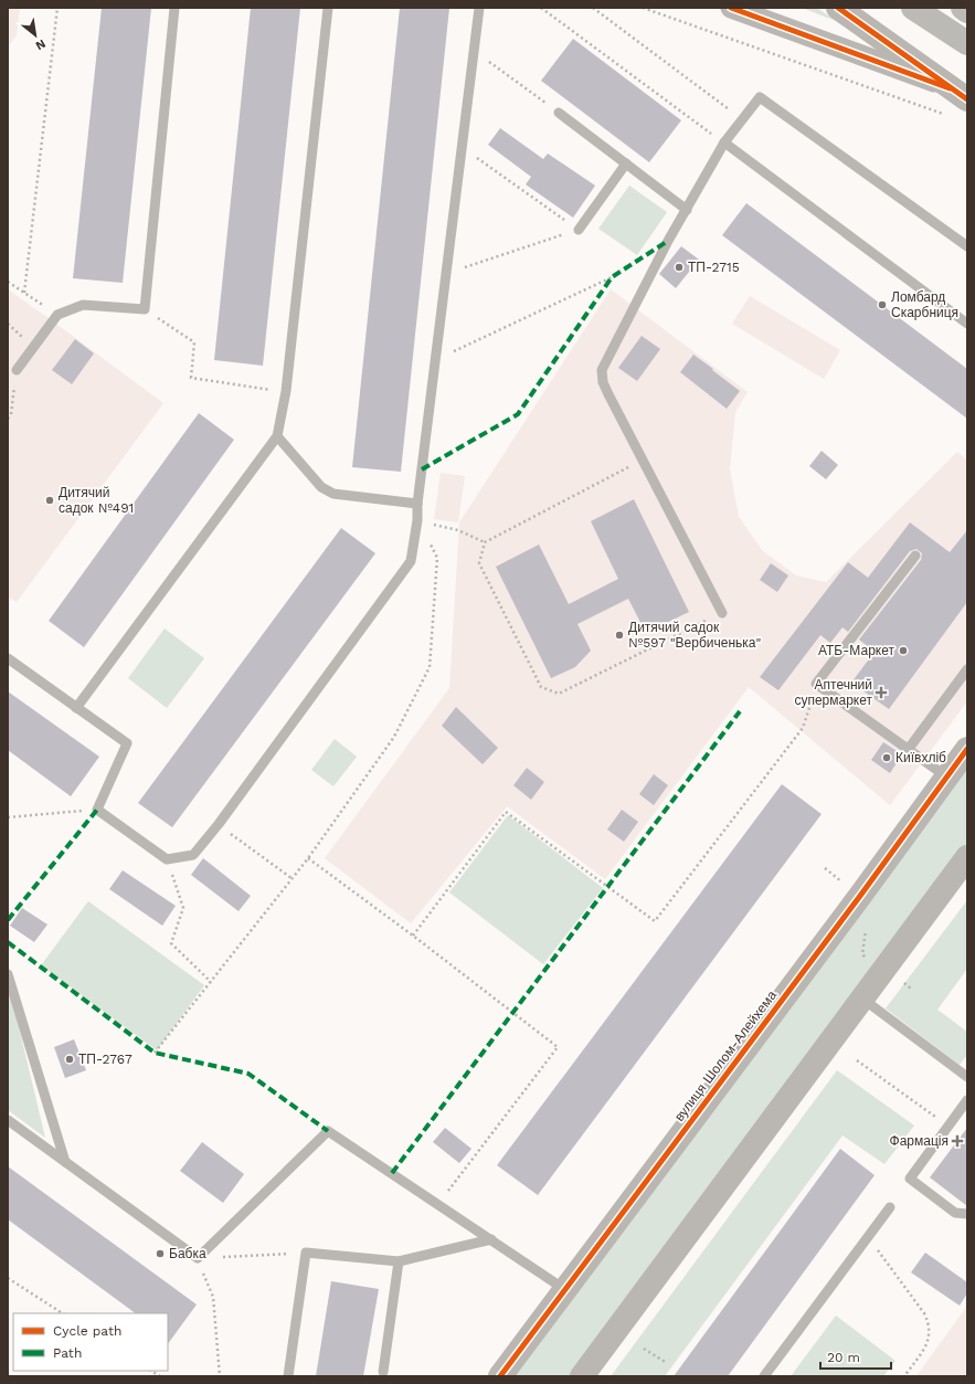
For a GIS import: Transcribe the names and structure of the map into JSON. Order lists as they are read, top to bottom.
{
  "streets": {
    "street": ["вулиця Шолом-Алейхема"]
  },
  "places": {
    "other": [
      "ТП-2715",
      "Ломбард Скарбниця",
      "Дитячий садок №491",
      "Дитячий садок №597 \"Вербиченька\"",
      "АТБ-Маркет",
      "Київхліб",
      "ТП-2767",
      "Бабка"
    ],
    "health": ["Аптечний супермаркет", "Фармація"]
  },
  "legend": ["Cycle path", "Path"],
  "scale_bar": "20 m",
  "north": "bottom right"
}
